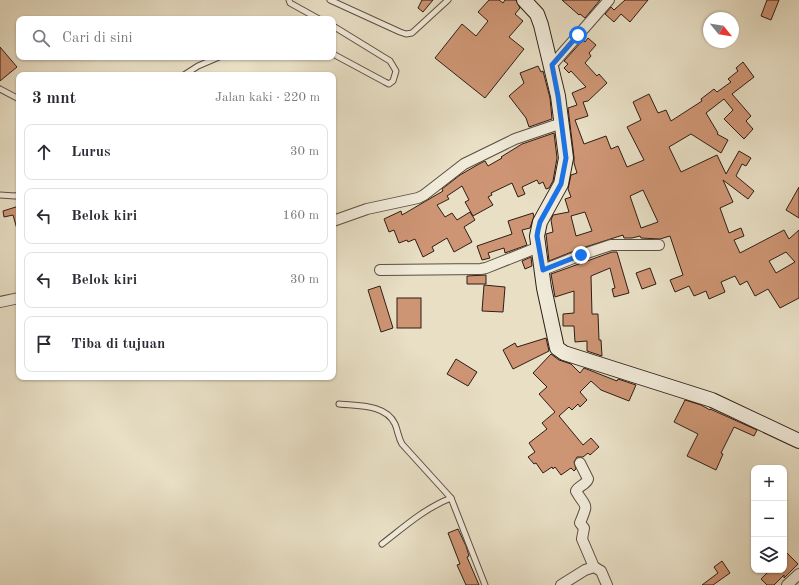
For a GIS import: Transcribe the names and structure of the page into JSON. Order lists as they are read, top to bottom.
{
  "north": "bottom right",
  "page": {
    "search": "Cari di sini",
    "heading": ["3 mnt", "Jalan kaki · 220 m"],
    "list": [
      ["Lurus", "30 m"],
      ["Belok kiri", "160 m"],
      ["Belok kiri", "30 m"],
      "Tiba di tujuan"
    ],
    "map_buttons": ["+", "−"]
  }
}
